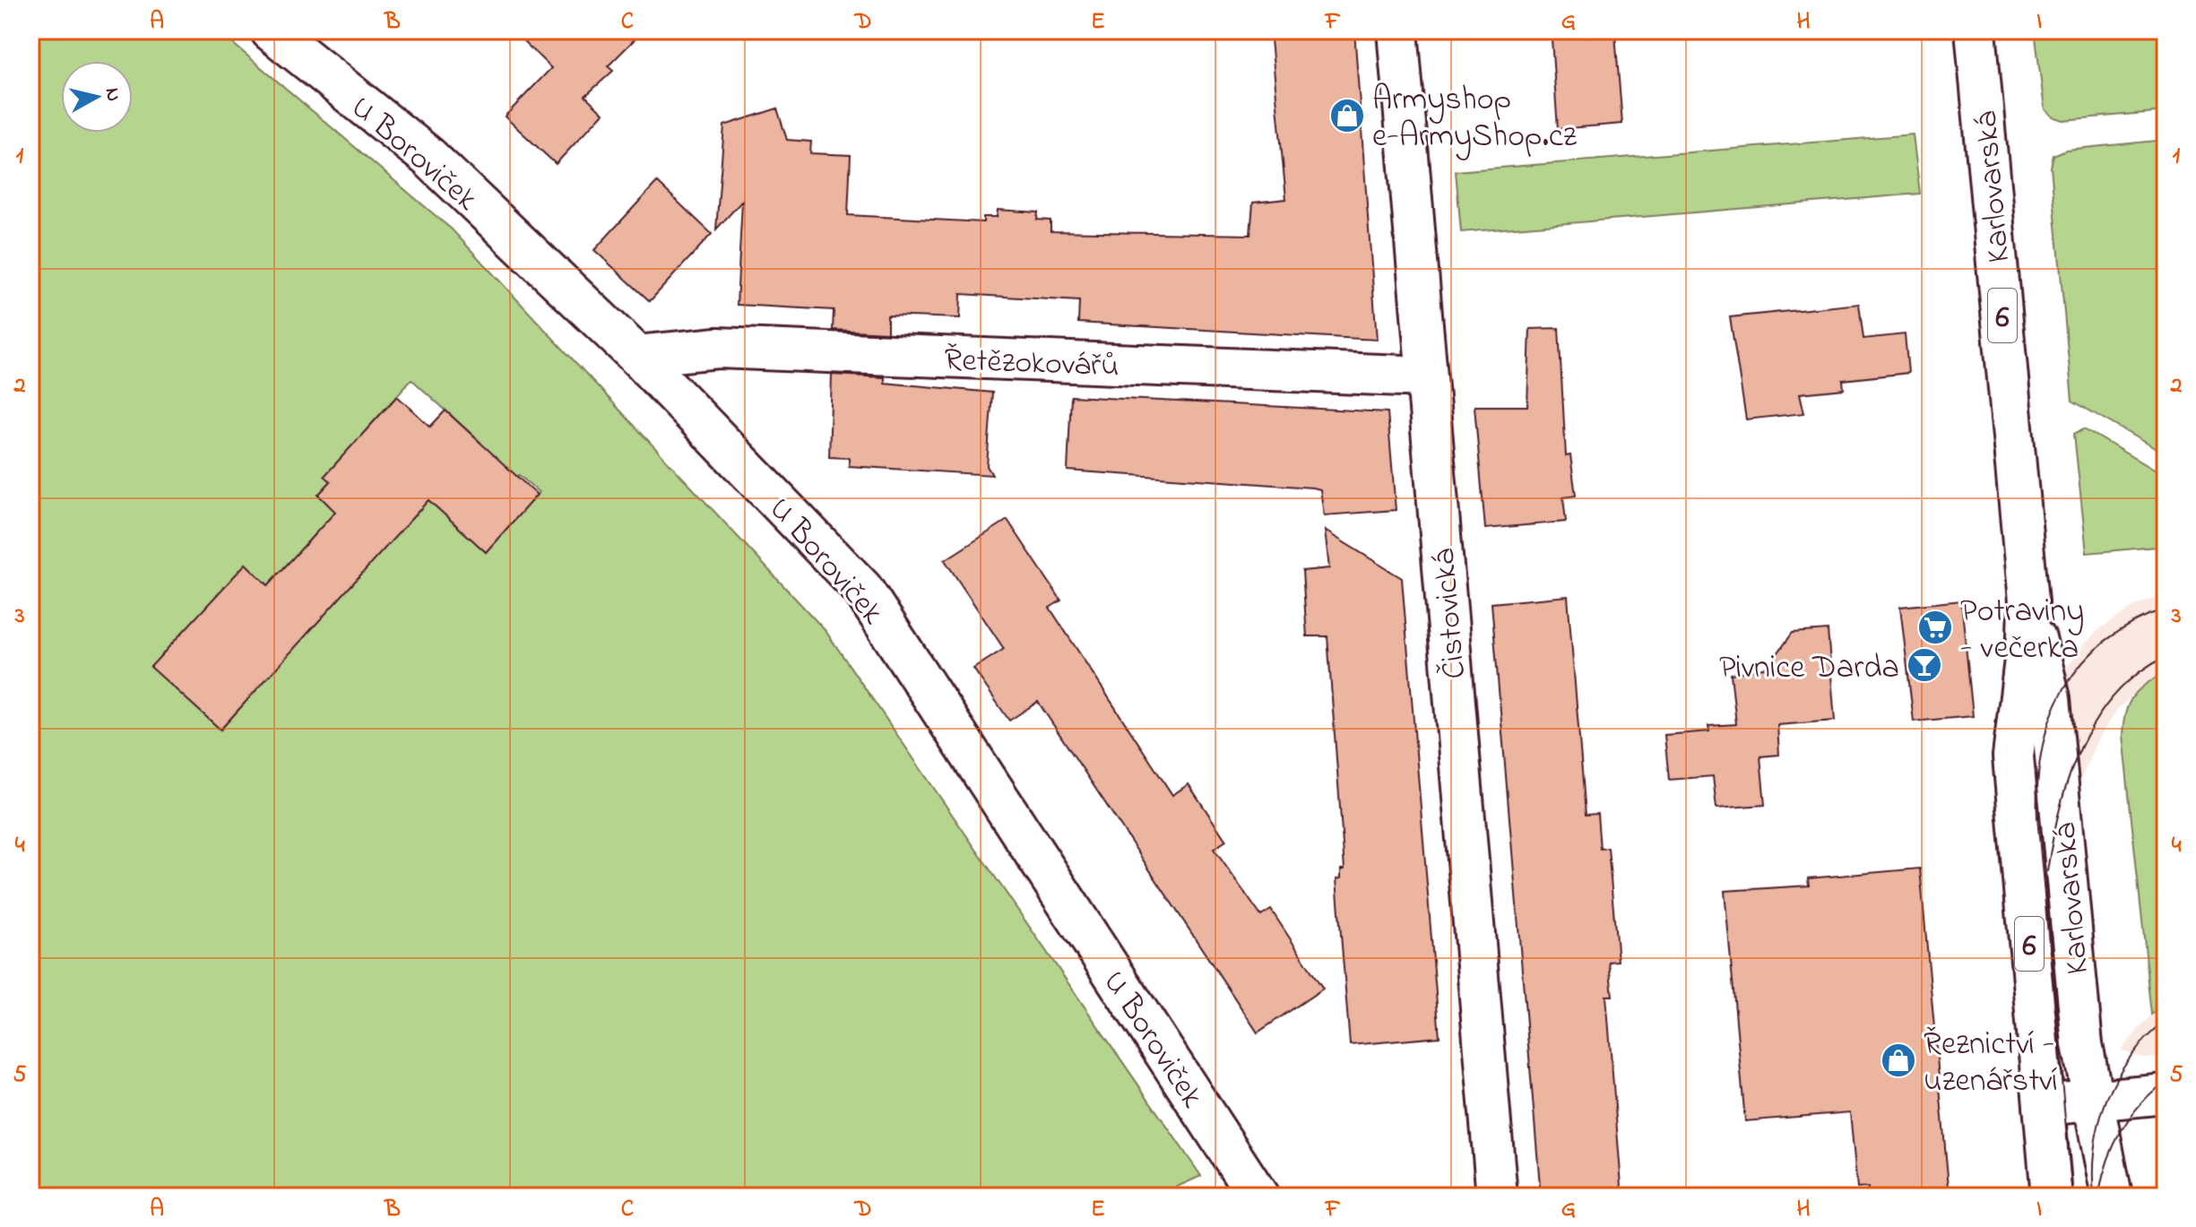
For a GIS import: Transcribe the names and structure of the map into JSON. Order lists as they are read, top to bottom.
{
  "streets": {
    "street": [
      "U Boroviček",
      "Karlovarská",
      "6",
      "Řetězokovářů",
      "Čistovická"
    ]
  },
  "crossings": [
    ["U Boroviček", "Řetězokovářů"],
    ["Řetězokovářů", "Čistovická"]
  ],
  "places": {
    "shop": ["Armyshop e-ArmyShop.cz", "Řeznictví - uzenářství"],
    "supermarket": ["Potraviny - večerka"],
    "bar": ["Pivnice Darda"]
  },
  "north": "right",
  "grid": {
    "columns": [
      "A",
      "B",
      "C",
      "D",
      "E",
      "F",
      "G",
      "H",
      "I"
    ],
    "rows": [
      "1",
      "2",
      "3",
      "4",
      "5"
    ]
  }
}
